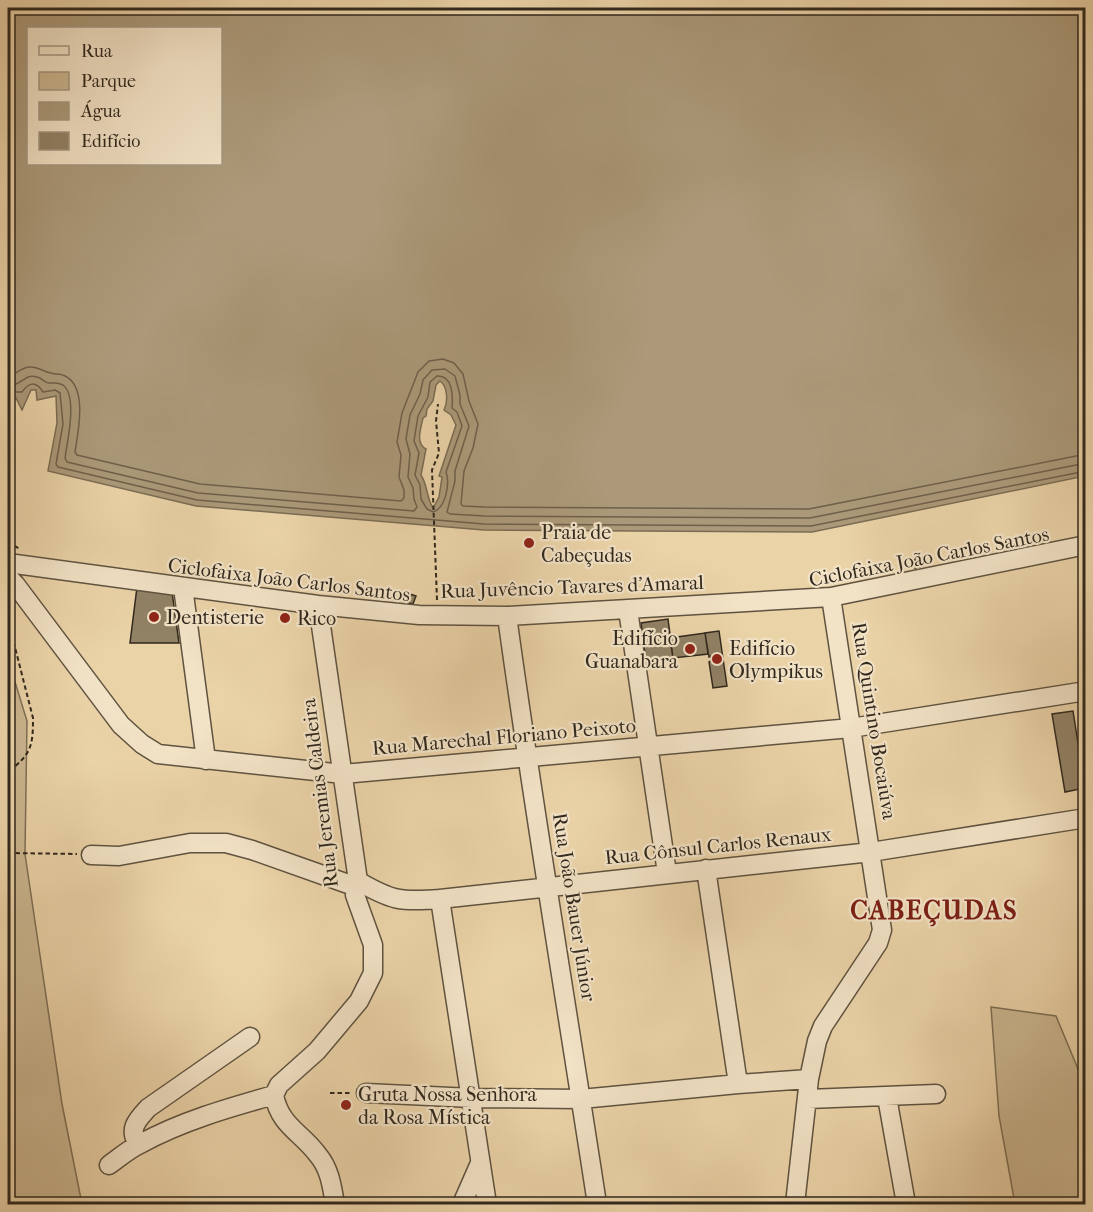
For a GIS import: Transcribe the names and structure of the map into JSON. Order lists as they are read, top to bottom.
{
  "streets": {
    "street": [
      "Rua Juvêncio Tavares d'Amaral",
      "Rua Quintino Bocaiúva",
      "Rua Marechal Floriano Peixoto",
      "Rua Jeremias Caldeira",
      "Rua Cônsul Carlos Renaux",
      "Rua João Bauer Júnior"
    ]
  },
  "crossings": [
    ["Rua Juvêncio Tavares d'Amaral", "Rua Quintino Bocaiúva"],
    ["Rua Juvêncio Tavares d'Amaral", "Rua Jeremias Caldeira"],
    ["Rua Juvêncio Tavares d'Amaral", "Rua João Bauer Júnior"],
    ["Rua Quintino Bocaiúva", "Rua Marechal Floriano Peixoto"],
    ["Rua Quintino Bocaiúva", "Rua Cônsul Carlos Renaux"],
    ["Rua Marechal Floriano Peixoto", "Rua Jeremias Caldeira"],
    ["Rua Marechal Floriano Peixoto", "Rua João Bauer Júnior"],
    ["Rua Jeremias Caldeira", "Rua Cônsul Carlos Renaux"],
    ["Rua Cônsul Carlos Renaux", "Rua João Bauer Júnior"]
  ],
  "districts": ["CABEÇUDAS"],
  "places": [
    "Praia de Cabeçudas",
    "Dentisterie",
    "Rico",
    "Edifício Guanabara",
    "Edifício Olympikus",
    "Gruta Nossa Senhora da Rosa Mística"
  ],
  "legend": [
    "Rua",
    "Parque",
    "Água",
    "Edifício"
  ]
}
